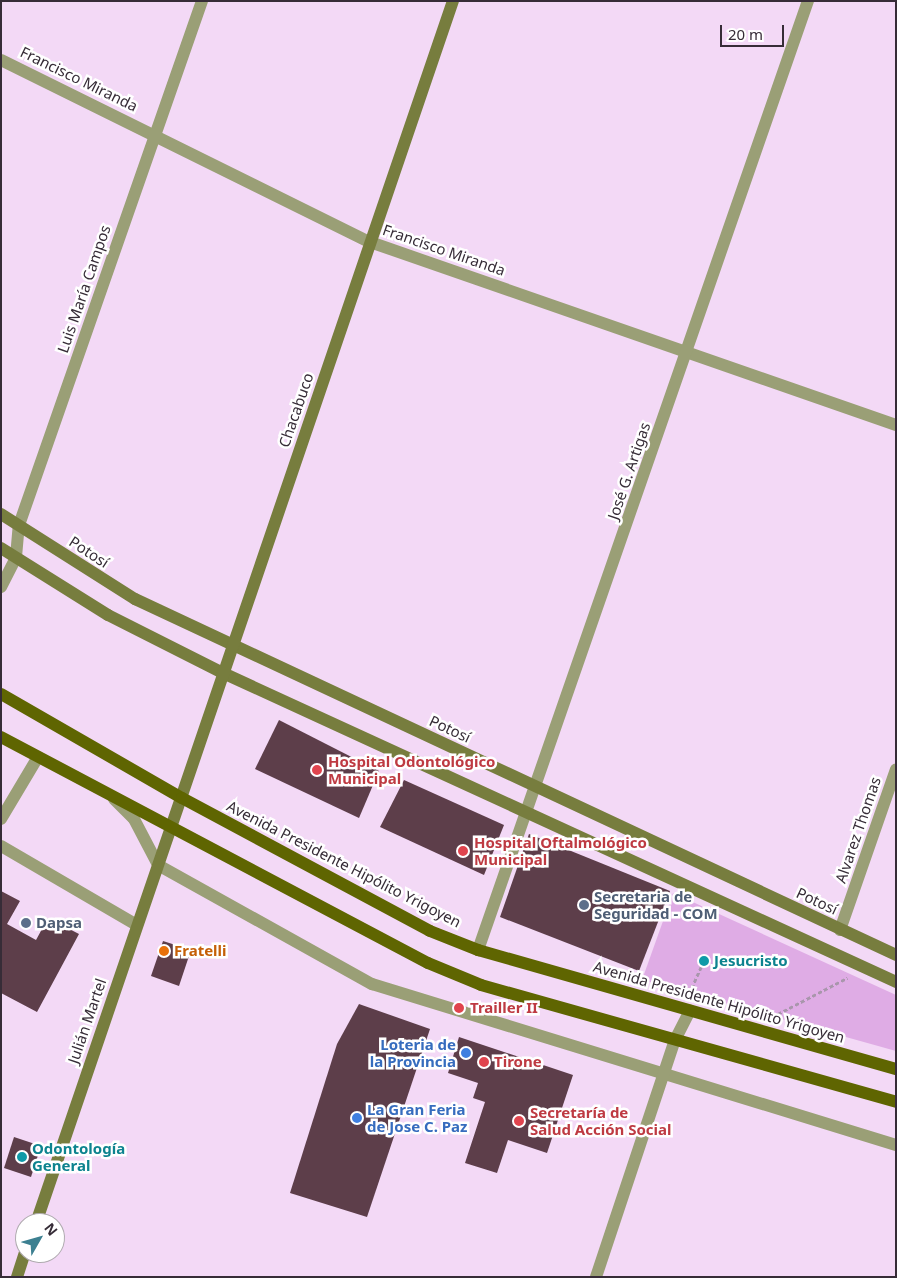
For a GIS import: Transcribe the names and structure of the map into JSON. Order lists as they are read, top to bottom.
{
  "streets": {
    "main road": [
      "Chacabuco",
      "Potosí",
      "Avenida Presidente Hipólito Yrigoyen",
      "Julián Martel"
    ],
    "street": [
      "Francisco Miranda",
      "Luis María Campos",
      "José G. Artigas",
      "Alvarez Thomas"
    ]
  },
  "crossings": [
    ["Francisco Miranda", "Luis María Campos"],
    ["Francisco Miranda", "Chacabuco"],
    ["Francisco Miranda", "José G. Artigas"],
    ["Luis María Campos", "Potosí"],
    ["Chacabuco", "Potosí"],
    ["Chacabuco", "Avenida Presidente Hipólito Yrigoyen"],
    ["Chacabuco", "Julián Martel"],
    ["José G. Artigas", "Potosí"],
    ["José G. Artigas", "Avenida Presidente Hipólito Yrigoyen"],
    ["Potosí", "Alvarez Thomas"]
  ],
  "places": [
    "Hospital Odontológico Municipal",
    "Hospital Oftalmológico Municipal",
    "Secretaria de Seguridad - COM",
    "Dapsa",
    "Fratelli",
    "Jesucristo",
    "Trailler II",
    "Loteria de la Provincia",
    "Tirone",
    "La Gran Feria de Jose C. Paz",
    "Secretaría de Salud Acción Social",
    "Odontología General"
  ],
  "scale_bar": "20 m",
  "north": "top right"
}
